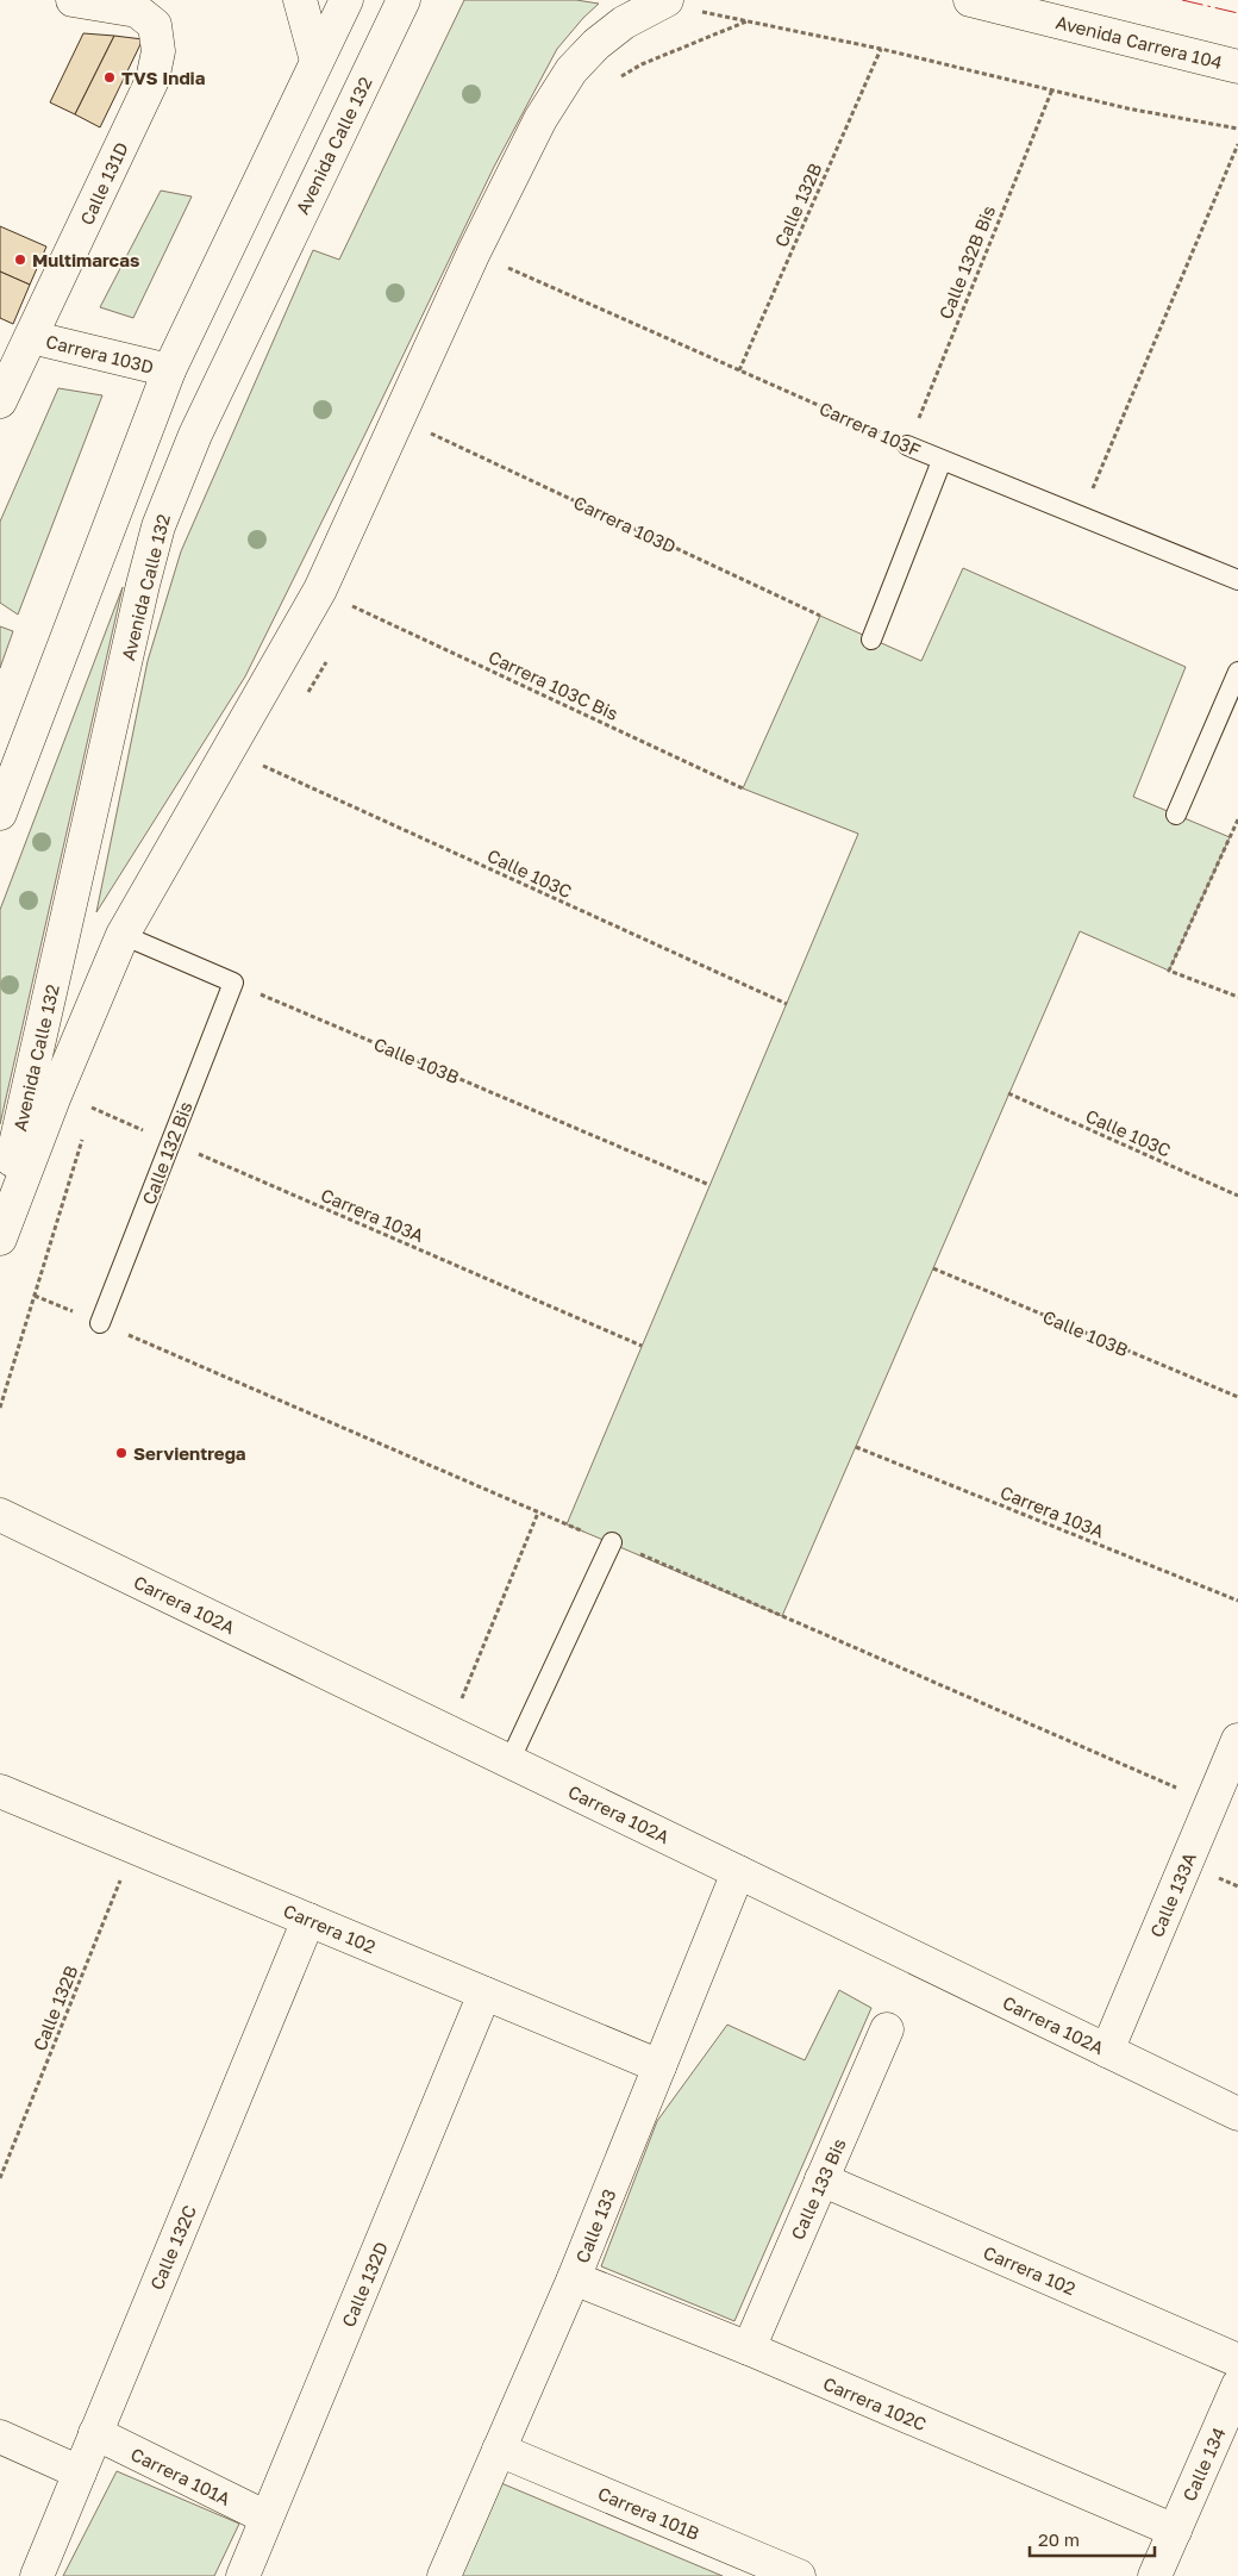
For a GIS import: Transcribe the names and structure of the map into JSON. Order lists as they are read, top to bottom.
{
  "streets": {
    "street": [
      "Avenida Carrera 104",
      "Avenida Calle 132",
      "Calle 131D",
      "Carrera 103D",
      "Carrera 102A",
      "Calle 133A",
      "Carrera 102",
      "Calle 133 Bis",
      "Calle 133",
      "Calle 132C",
      "Calle 132D",
      "Carrera 102C",
      "Calle 134",
      "Carrera 101A",
      "Carrera 101B"
    ],
    "lane": ["Carrera 103F", "Calle 132 Bis"],
    "path": [
      "Calle 132B",
      "Calle 132B Bis",
      "Carrera 103C Bis",
      "Calle 103C",
      "Calle 103B",
      "Carrera 103A"
    ]
  },
  "crossings": [
    ["Calle 131D", "Carrera 103D"],
    ["Calle 132B", "Carrera 103F"],
    ["Calle 132B", "Carrera 102"],
    ["Calle 132B Bis", "Carrera 103F"],
    ["Calle 103B", "Calle 132 Bis"],
    ["Calle 132 Bis", "Carrera 103A"],
    ["Carrera 102A", "Calle 133A"],
    ["Carrera 102A", "Calle 133"],
    ["Carrera 102", "Calle 133 Bis"],
    ["Carrera 102", "Calle 133"],
    ["Carrera 102", "Calle 132C"],
    ["Carrera 102", "Calle 132D"],
    ["Calle 133 Bis", "Carrera 102C"],
    ["Calle 133", "Carrera 102C"],
    ["Calle 133", "Carrera 101B"],
    ["Calle 132C", "Carrera 101A"],
    ["Calle 132D", "Carrera 101A"],
    ["Carrera 102C", "Calle 134"]
  ],
  "places": ["TVS India", "Multimarcas", "Servientrega"],
  "scale_bar": "20 m"
}
